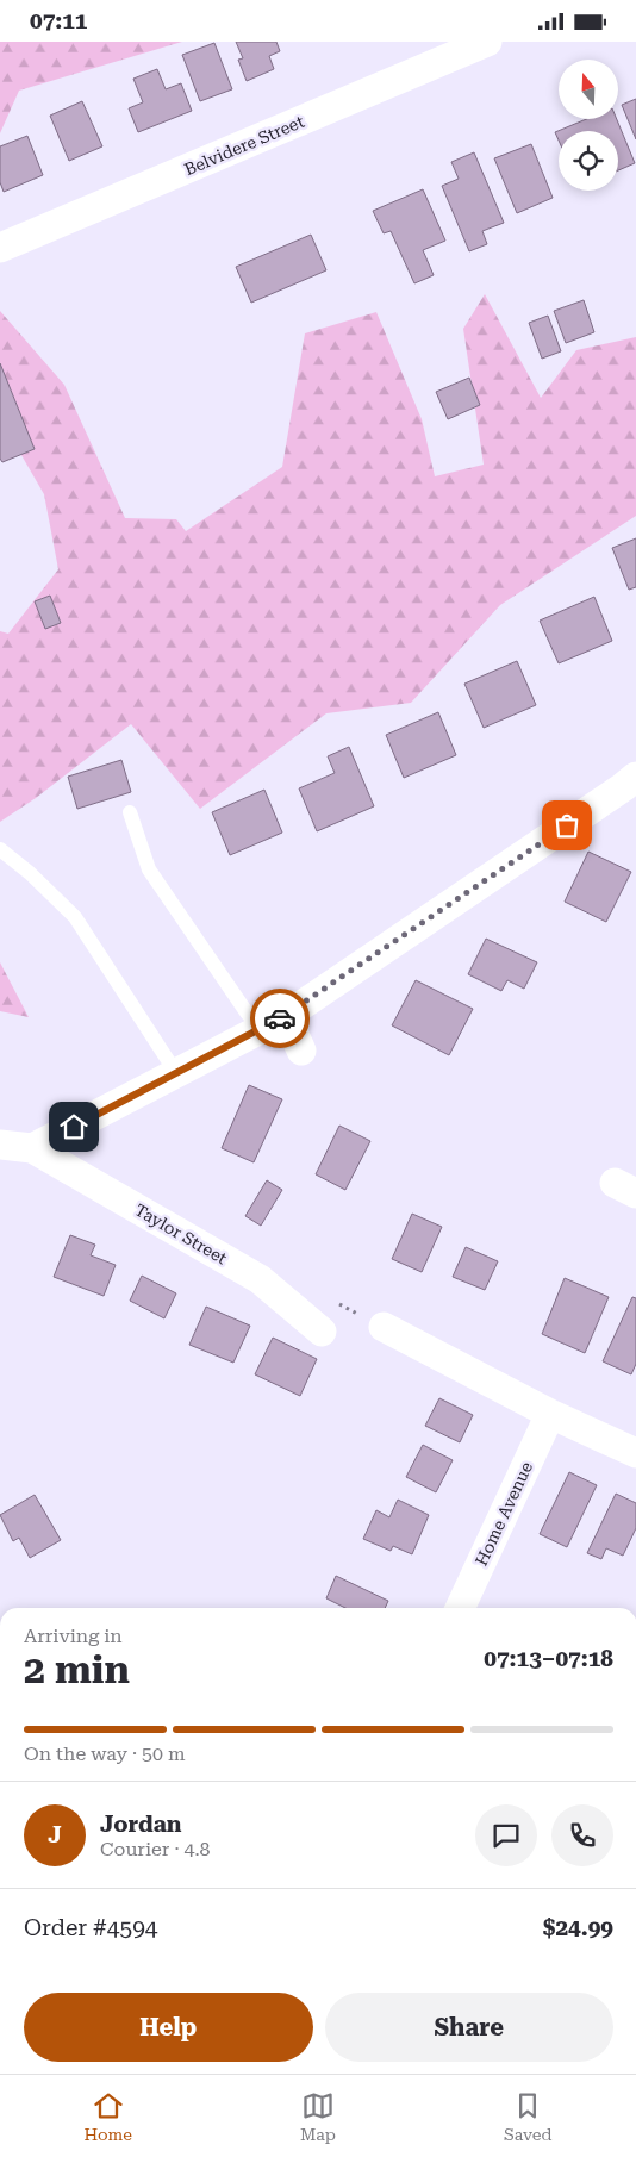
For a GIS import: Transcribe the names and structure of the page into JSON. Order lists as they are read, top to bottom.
{
  "streets": {
    "street": ["Belvidere Street", "Taylor Street", "Home Avenue"]
  },
  "north": "top",
  "page": {
    "status": "07:11",
    "heading": ["2 min", "Arriving in", "07:13–07:18"],
    "panel": [
      "Jordan",
      "Courier · 4.8",
      "Order #4594",
      "$24.99"
    ],
    "bar": "On the way · 50 m",
    "round": "J",
    "buttons": ["Help", "Share"],
    "tabs": ["Home", "Map", "Saved"]
  }
}
